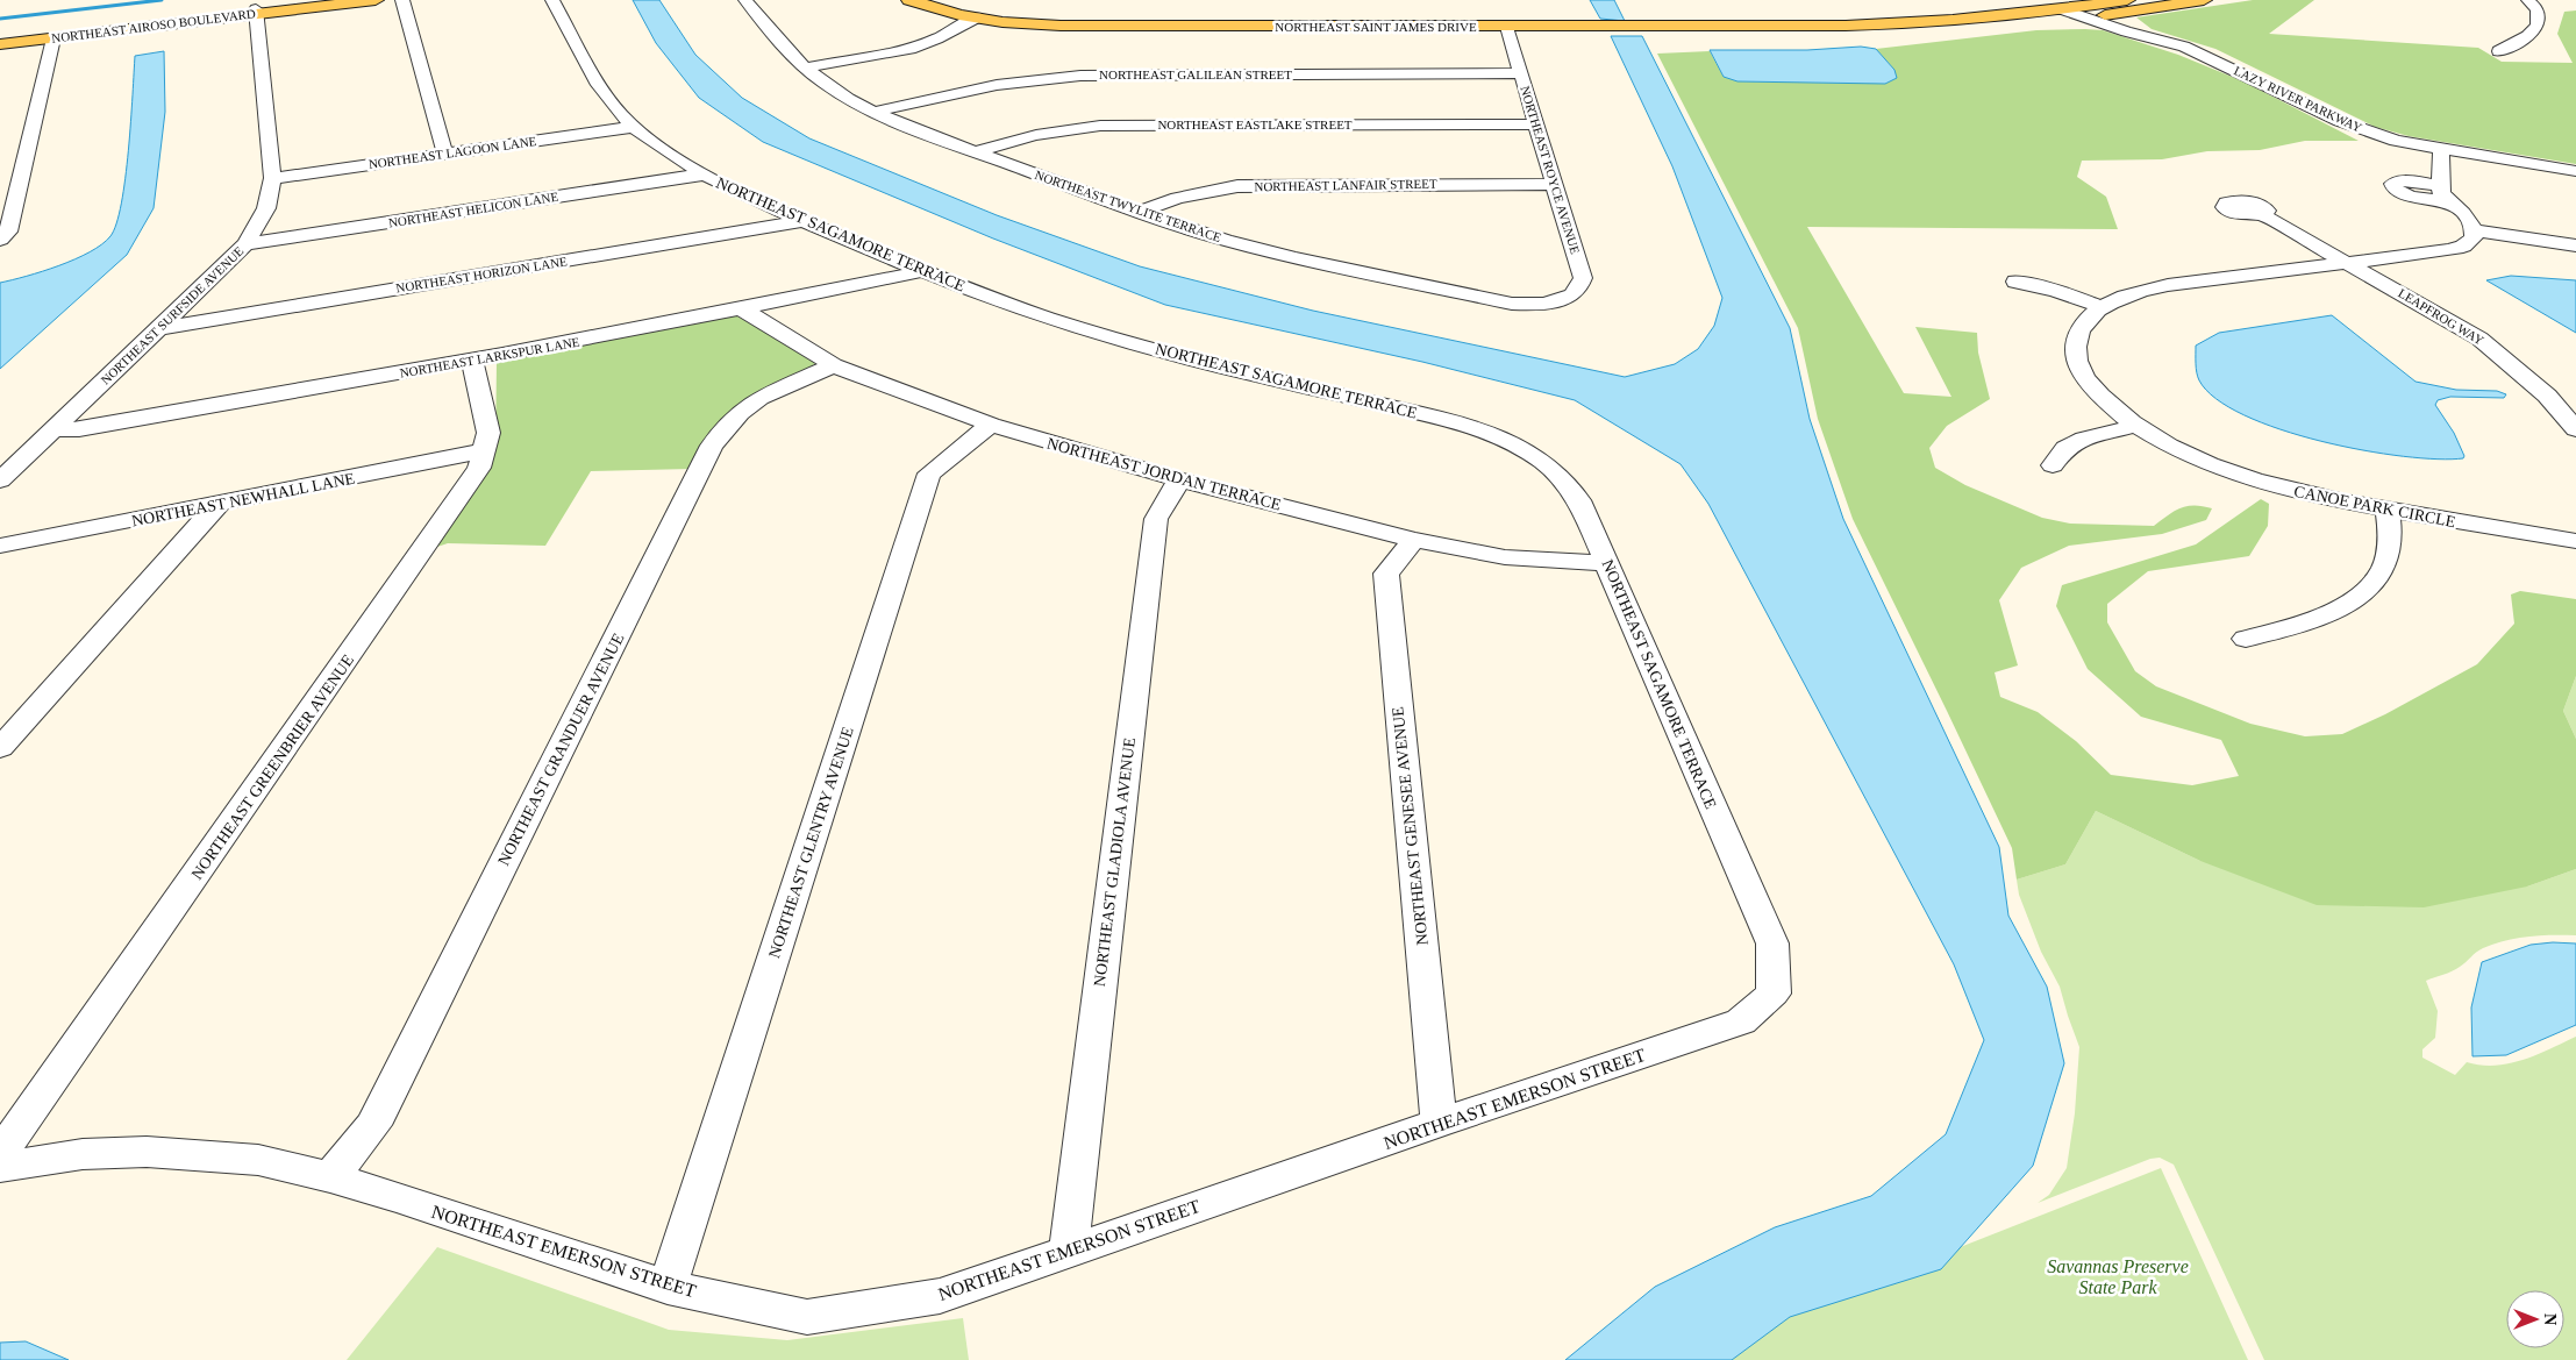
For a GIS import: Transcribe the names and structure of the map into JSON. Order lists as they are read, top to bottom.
{
  "streets": {
    "main road": ["NORTHEAST AIROSO BOULEVARD", "NORTHEAST SAINT JAMES DRIVE"],
    "street": [
      "NORTHEAST GALILEAN STREET",
      "LAZY RIVER PARKWAY",
      "NORTHEAST EASTLAKE STREET",
      "NORTHEAST LAGOON LANE",
      "NORTHEAST ROYCE AVENUE",
      "NORTHEAST LANFAIR STREET",
      "NORTHEAST TWYLITE TERRACE",
      "NORTHEAST HELICON LANE",
      "NORTHEAST SAGAMORE TERRACE",
      "NORTHEAST HORIZON LANE",
      "NORTHEAST SURFSIDE AVENUE",
      "LEAPFROG WAY",
      "NORTHEAST LARKSPUR LANE",
      "NORTHEAST JORDAN TERRACE",
      "NORTHEAST NEWHALL LANE",
      "CANOE PARK CIRCLE",
      "NORTHEAST GRANDUER AVENUE",
      "NORTHEAST GREENBRIER AVENUE",
      "NORTHEAST GENESEE AVENUE",
      "NORTHEAST GLENTRY AVENUE",
      "NORTHEAST GLADIOLA AVENUE",
      "NORTHEAST EMERSON STREET"
    ]
  },
  "crossings": [
    ["NORTHEAST AIROSO BOULEVARD", "NORTHEAST SURFSIDE AVENUE"],
    ["NORTHEAST SAINT JAMES DRIVE", "LAZY RIVER PARKWAY"],
    ["NORTHEAST SAINT JAMES DRIVE", "NORTHEAST ROYCE AVENUE"],
    ["NORTHEAST GALILEAN STREET", "NORTHEAST ROYCE AVENUE"],
    ["NORTHEAST GALILEAN STREET", "NORTHEAST TWYLITE TERRACE"],
    ["NORTHEAST EASTLAKE STREET", "NORTHEAST ROYCE AVENUE"],
    ["NORTHEAST EASTLAKE STREET", "NORTHEAST TWYLITE TERRACE"],
    ["NORTHEAST LAGOON LANE", "NORTHEAST SAGAMORE TERRACE"],
    ["NORTHEAST LAGOON LANE", "NORTHEAST SURFSIDE AVENUE"],
    ["NORTHEAST ROYCE AVENUE", "NORTHEAST LANFAIR STREET"],
    ["NORTHEAST ROYCE AVENUE", "NORTHEAST TWYLITE TERRACE"],
    ["NORTHEAST LANFAIR STREET", "NORTHEAST TWYLITE TERRACE"],
    ["NORTHEAST HELICON LANE", "NORTHEAST SAGAMORE TERRACE"],
    ["NORTHEAST HELICON LANE", "NORTHEAST SURFSIDE AVENUE"],
    ["NORTHEAST SAGAMORE TERRACE", "NORTHEAST HORIZON LANE"],
    ["NORTHEAST SAGAMORE TERRACE", "NORTHEAST LARKSPUR LANE"],
    ["NORTHEAST SAGAMORE TERRACE", "NORTHEAST JORDAN TERRACE"],
    ["NORTHEAST SAGAMORE TERRACE", "NORTHEAST EMERSON STREET"],
    ["NORTHEAST HORIZON LANE", "NORTHEAST SURFSIDE AVENUE"],
    ["NORTHEAST SURFSIDE AVENUE", "NORTHEAST LARKSPUR LANE"],
    ["LEAPFROG WAY", "CANOE PARK CIRCLE"],
    ["NORTHEAST LARKSPUR LANE", "NORTHEAST JORDAN TERRACE"],
    ["NORTHEAST LARKSPUR LANE", "NORTHEAST GREENBRIER AVENUE"],
    ["NORTHEAST JORDAN TERRACE", "NORTHEAST GRANDUER AVENUE"],
    ["NORTHEAST JORDAN TERRACE", "NORTHEAST GENESEE AVENUE"],
    ["NORTHEAST JORDAN TERRACE", "NORTHEAST GLENTRY AVENUE"],
    ["NORTHEAST JORDAN TERRACE", "NORTHEAST GLADIOLA AVENUE"],
    ["NORTHEAST NEWHALL LANE", "NORTHEAST GREENBRIER AVENUE"],
    ["NORTHEAST GRANDUER AVENUE", "NORTHEAST EMERSON STREET"],
    ["NORTHEAST GENESEE AVENUE", "NORTHEAST EMERSON STREET"],
    ["NORTHEAST GLENTRY AVENUE", "NORTHEAST EMERSON STREET"],
    ["NORTHEAST GLADIOLA AVENUE", "NORTHEAST EMERSON STREET"]
  ],
  "parks": ["Savannas Preserve State Park"],
  "north": "right"
}
